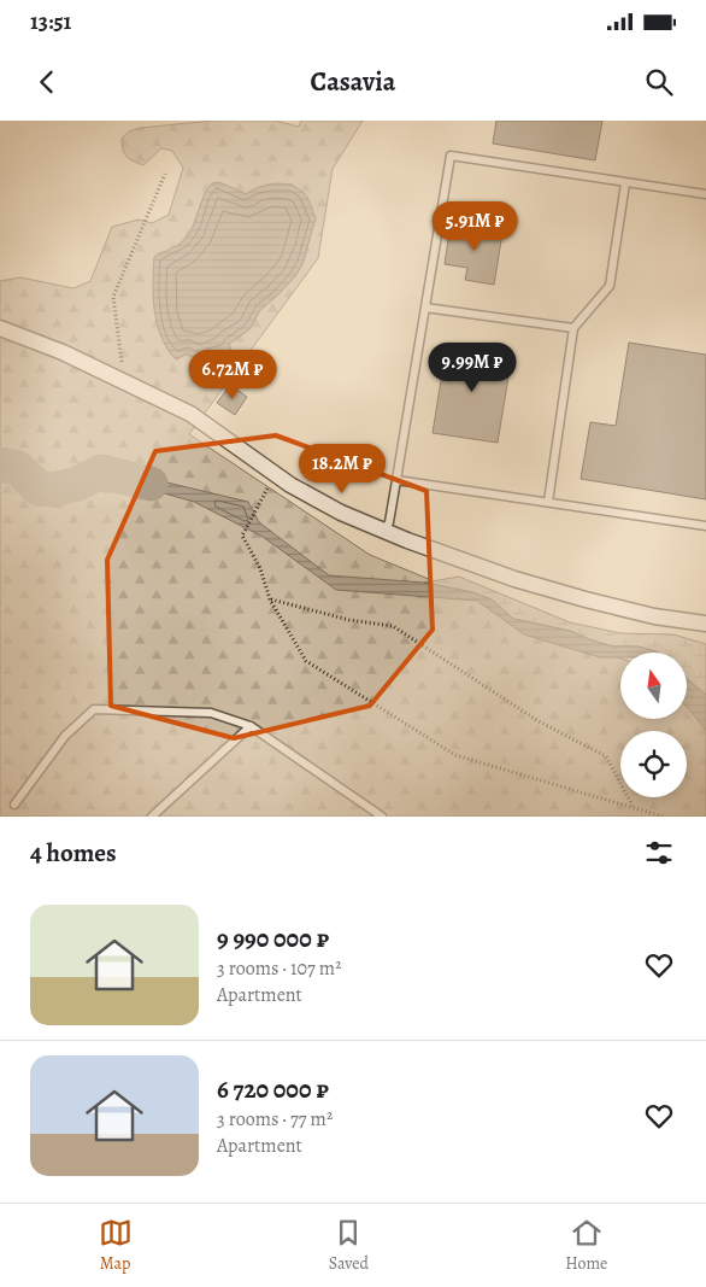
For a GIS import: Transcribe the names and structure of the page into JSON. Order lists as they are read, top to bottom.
{
  "north": "top",
  "page": {
    "status": "13:51",
    "header": "Casavia",
    "price": [
      "5.91M ₽",
      "9.99M ₽",
      "6.72M ₽",
      "18.2M ₽"
    ],
    "heading": "4 homes",
    "list": [
      {
        "name": "9 990 000 ₽",
        "note": "3 rooms · 107 m² · Apartment"
      },
      {
        "name": "6 720 000 ₽",
        "note": "3 rooms · 77 m² · Apartment"
      }
    ],
    "tabs": ["Map", "Saved", "Home"]
  }
}
